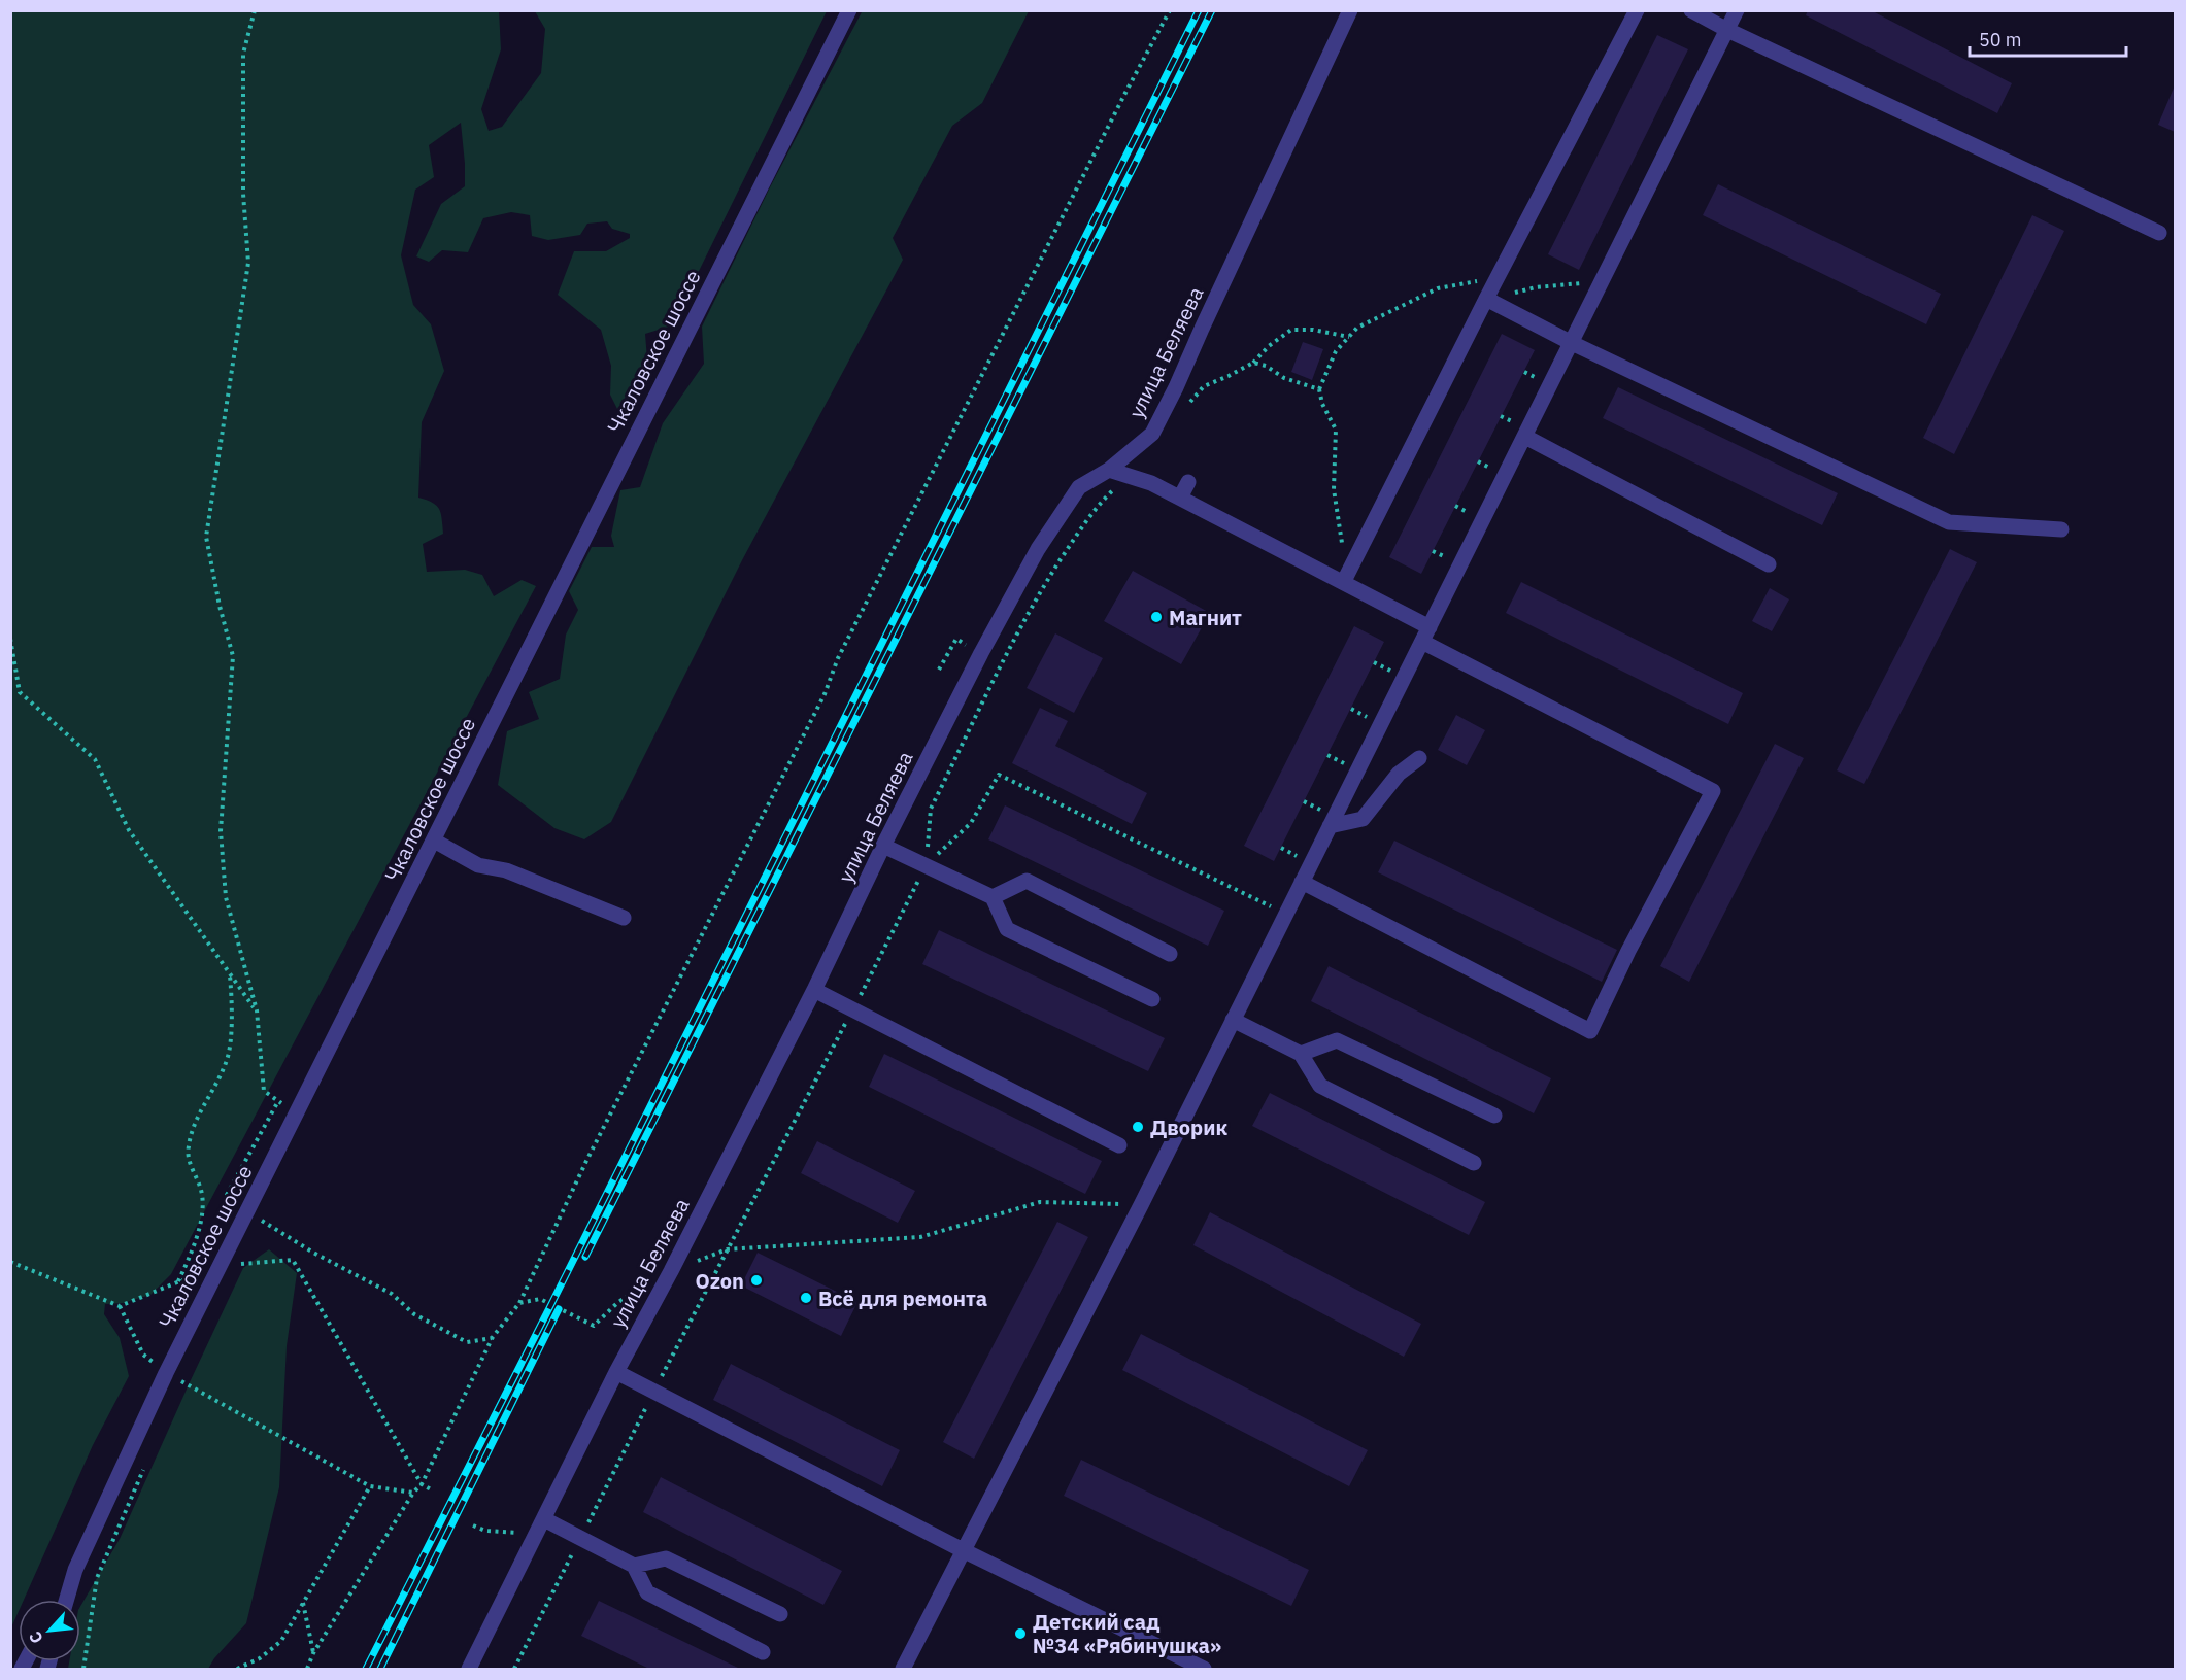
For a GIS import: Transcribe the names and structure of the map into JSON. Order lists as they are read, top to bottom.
{
  "streets": {
    "street": ["Чкаловское шоссе", "улица Беляева"]
  },
  "places": [
    "Магнит",
    "Дворик",
    "Ozon",
    "Всё для ремонта",
    "Детский сад №34 «Рябинушка»"
  ],
  "scale_bar": "50 m",
  "north": "bottom left"
}
